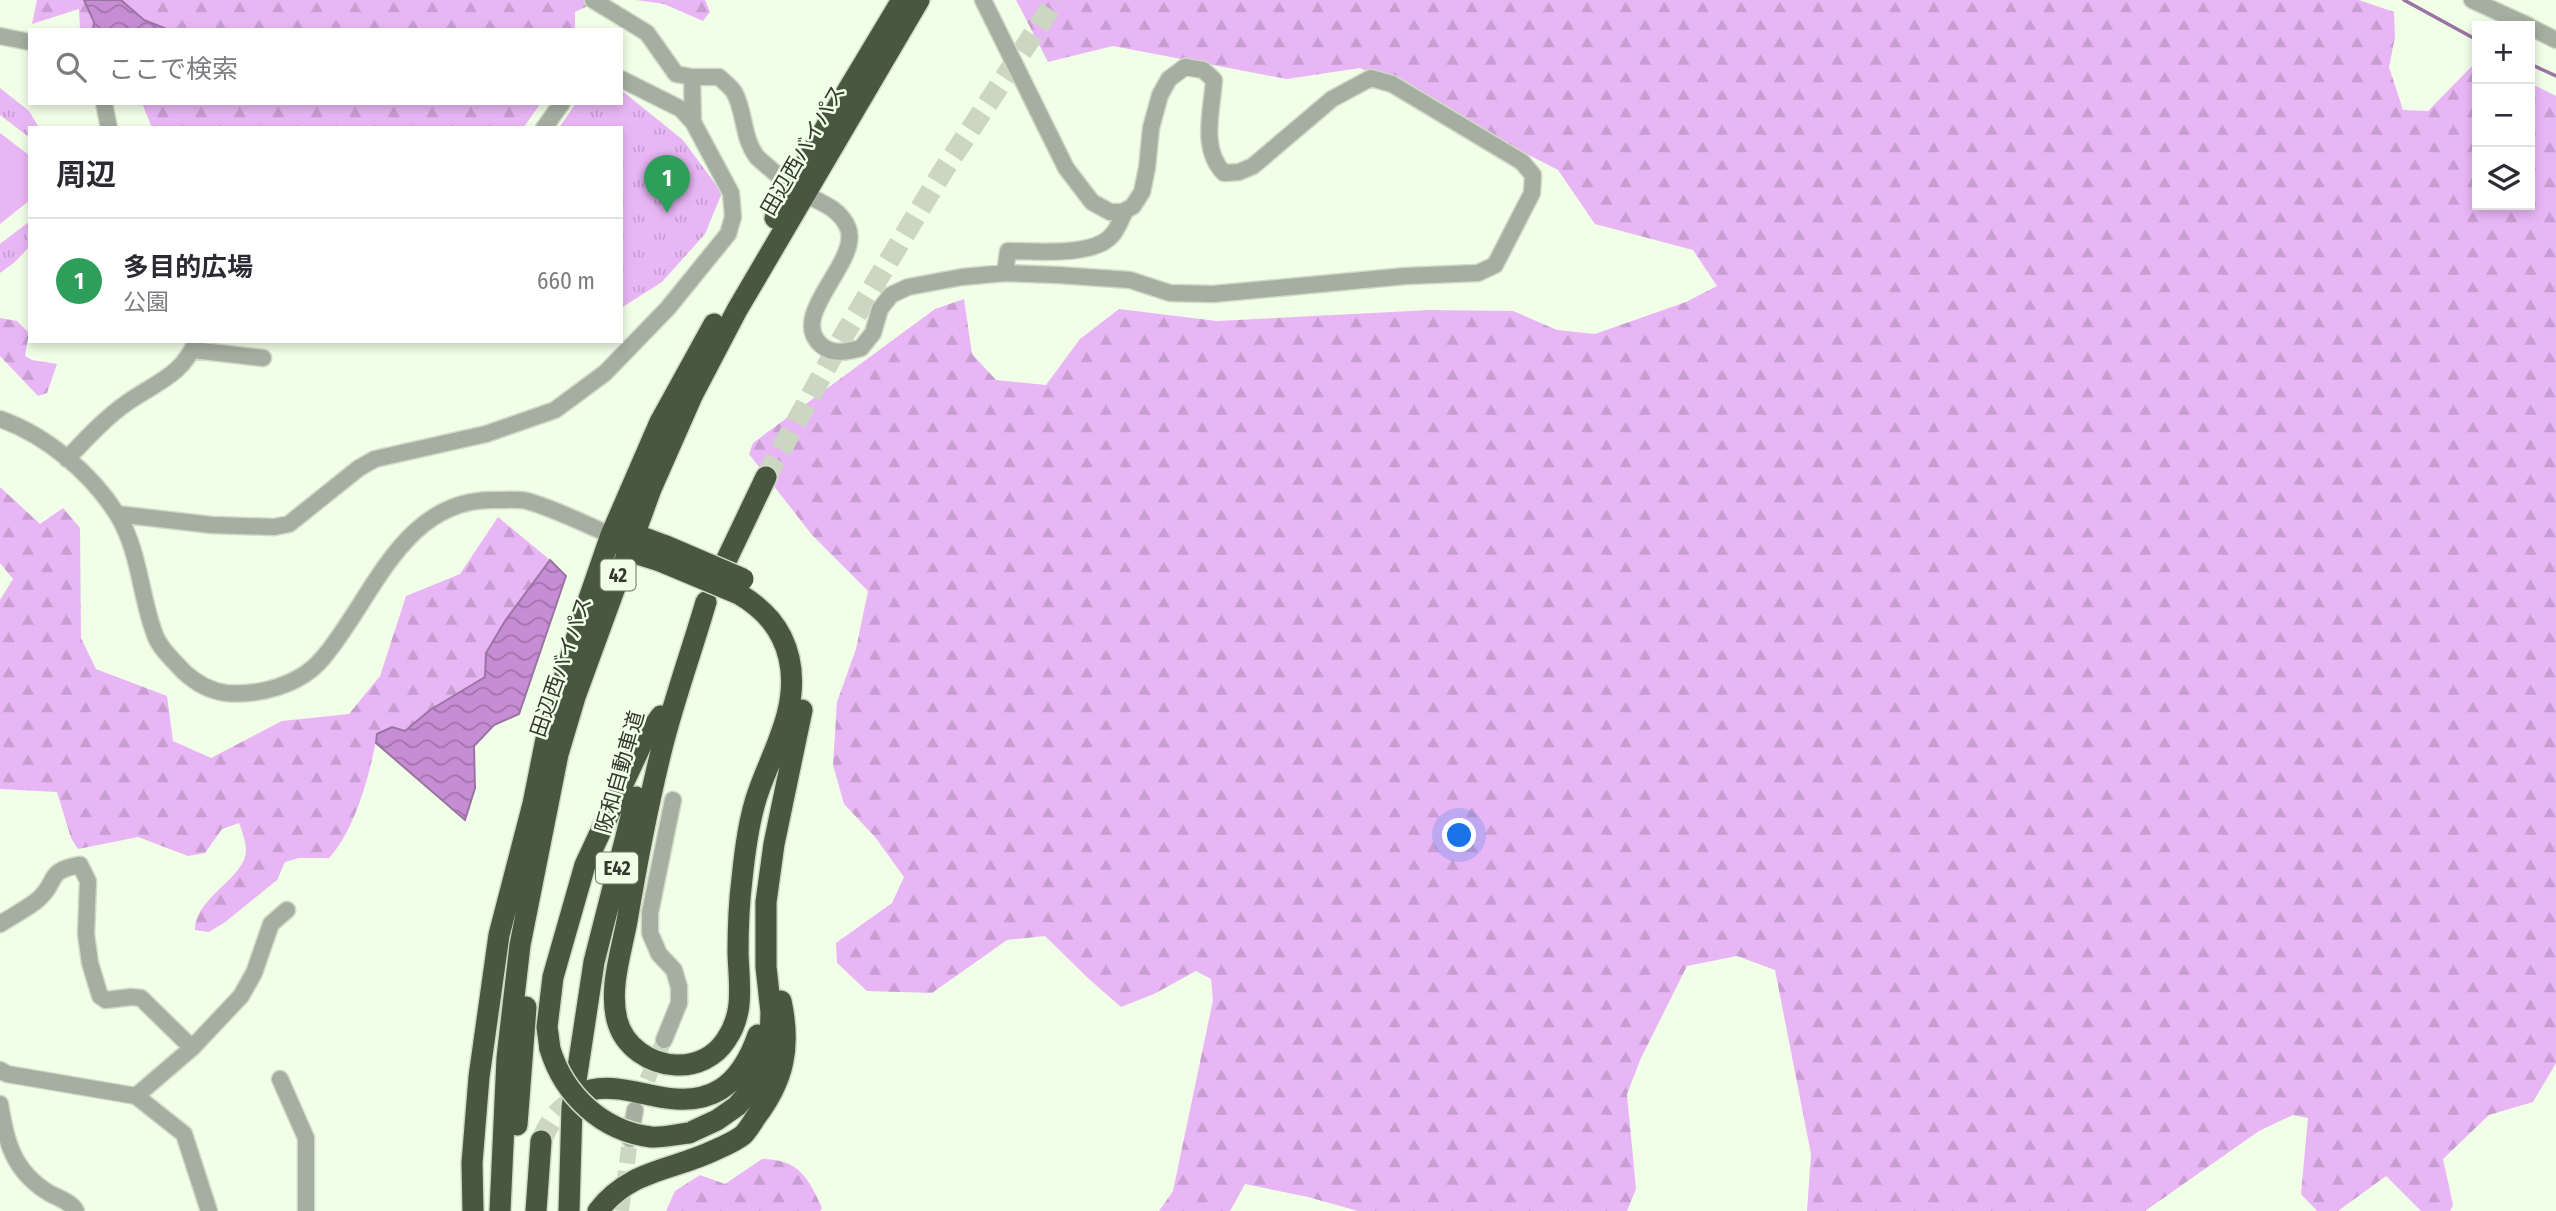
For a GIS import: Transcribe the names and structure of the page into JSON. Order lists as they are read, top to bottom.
{
  "streets": {
    "highway": [
      "田辺西バイパス",
      "42",
      "阪和自動車道",
      "E42"
    ]
  },
  "crossings": [
    ["田辺西バイパス", "42"],
    ["阪和自動車道", "E42"]
  ],
  "page": {
    "map_buttons": ["+", "−"],
    "search": "ここで検索",
    "heading": "周辺",
    "pins": "1",
    "list": [
      {
        "mark": "1",
        "name": "多目的広場",
        "note": "公園",
        "value": "660 m"
      }
    ]
  }
}
